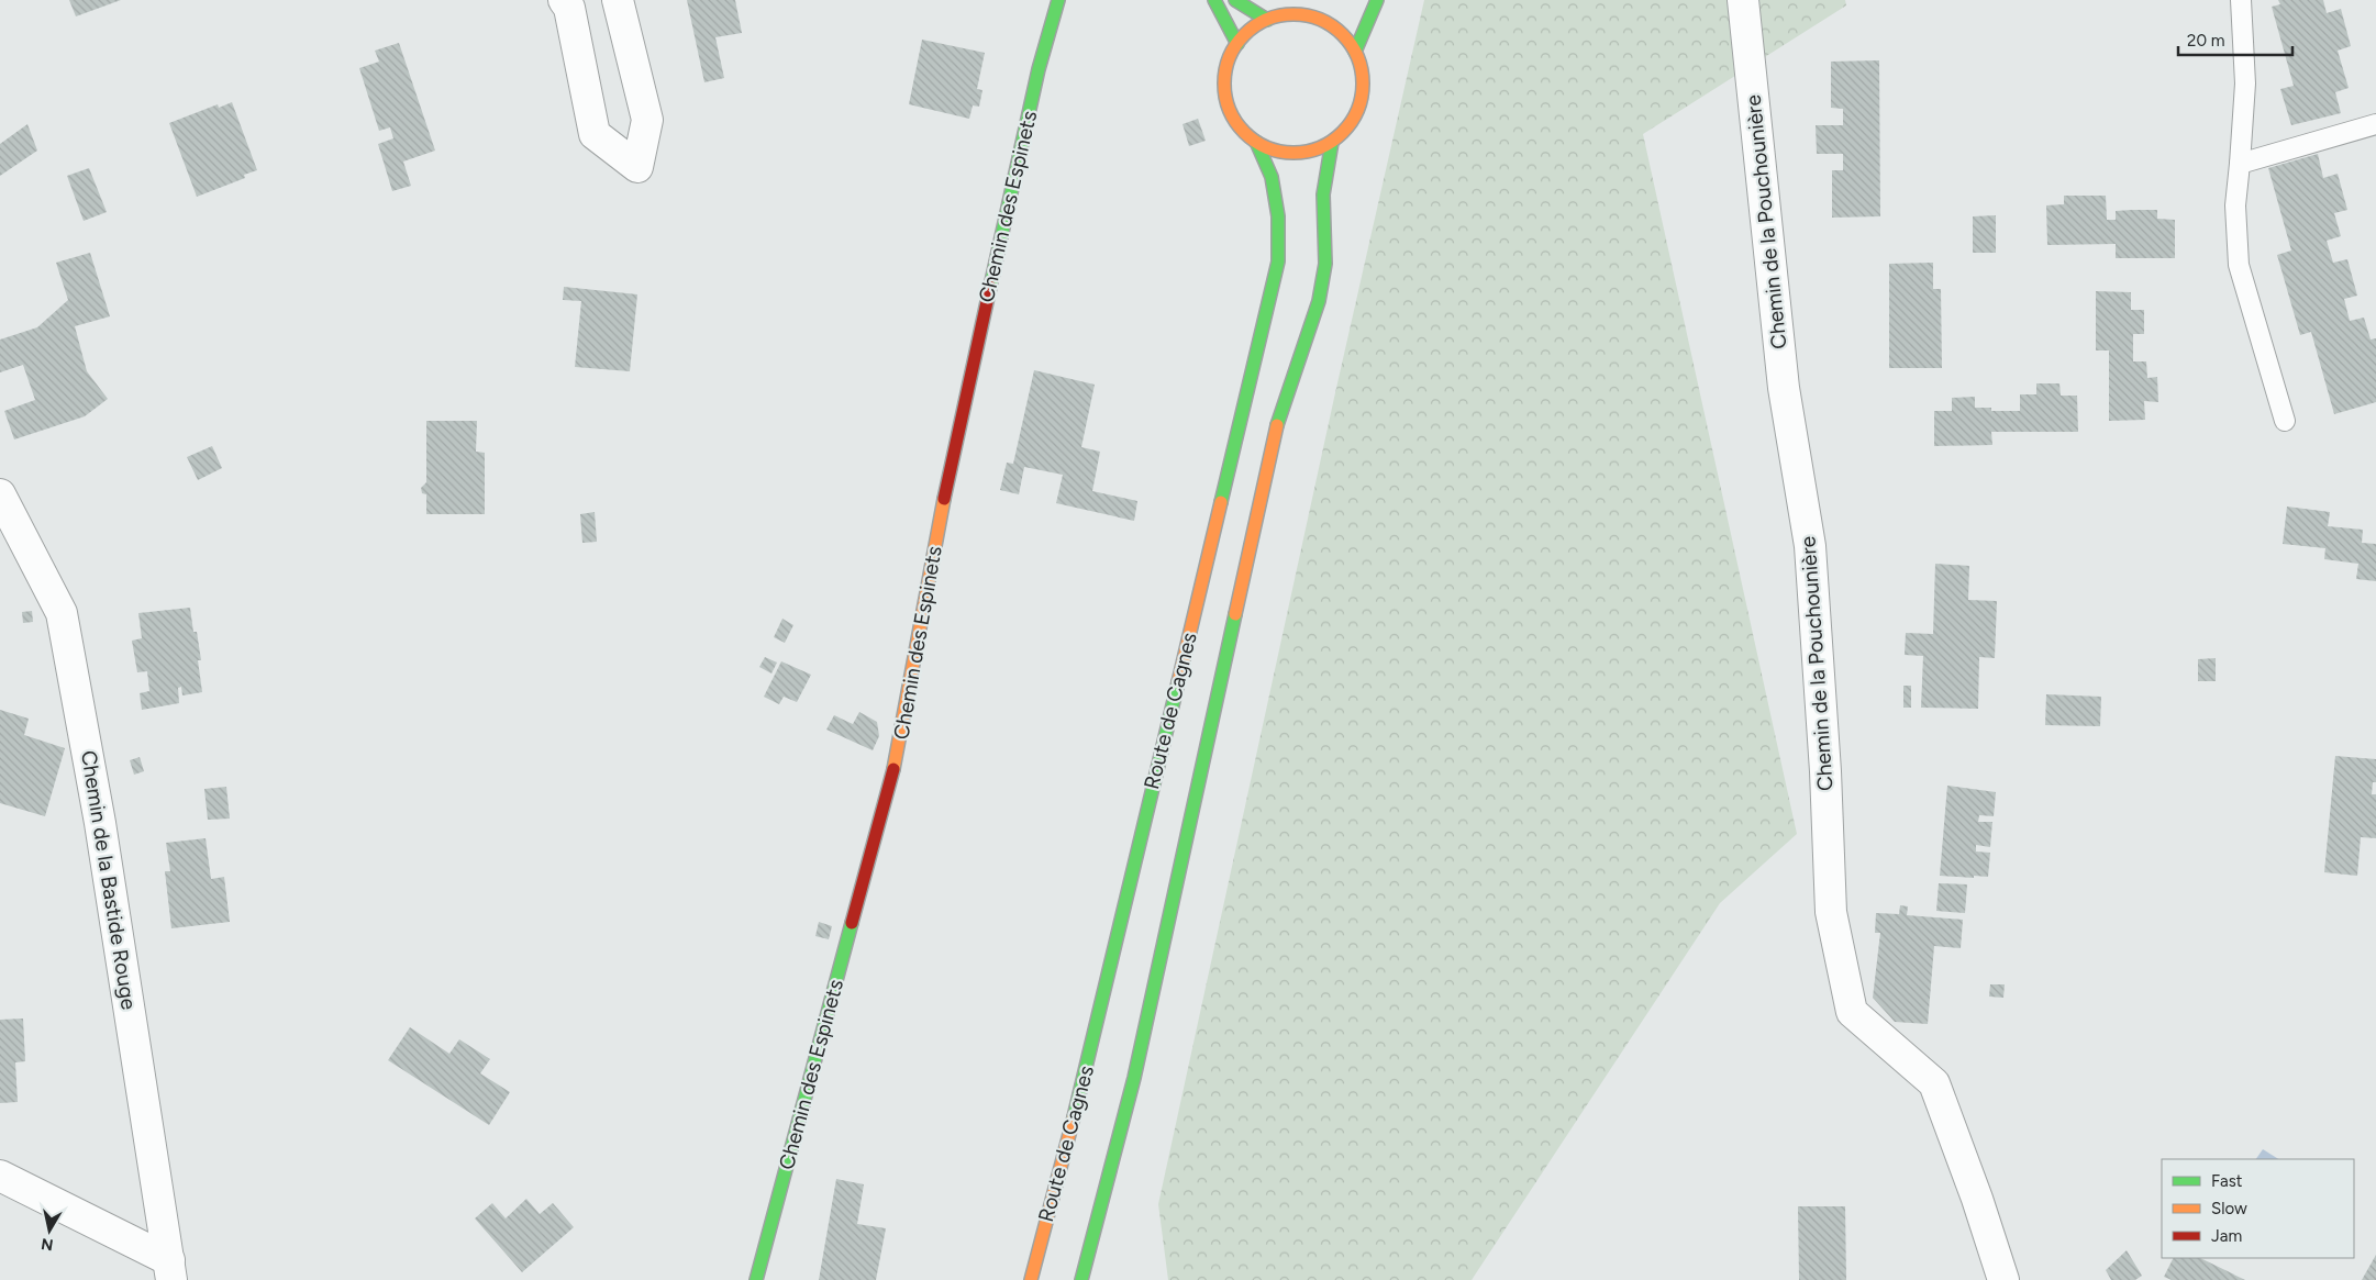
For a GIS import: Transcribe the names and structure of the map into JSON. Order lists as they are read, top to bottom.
{
  "streets": {
    "main road": ["Chemin des Espinets", "Route de Cagnes"],
    "street": ["Chemin de la Pouchounière", "Chemin de la Bastide Rouge"]
  },
  "legend": ["Fast", "Slow", "Jam"],
  "scale_bar": "20 m",
  "north": "bottom"
}
